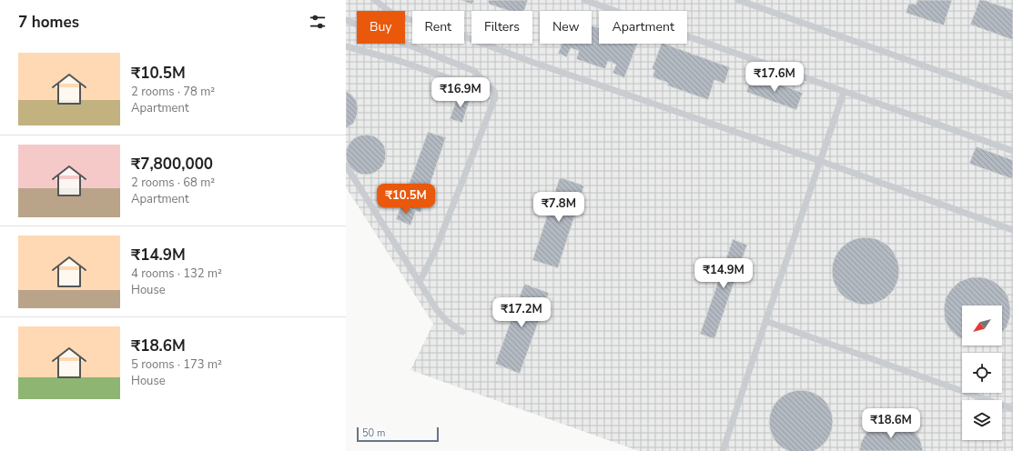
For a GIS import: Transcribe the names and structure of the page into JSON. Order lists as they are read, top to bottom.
{
  "scale_bar": "50 m",
  "north": "bottom left",
  "page": {
    "heading": "7 homes",
    "chip": [
      "Buy",
      "Rent",
      "Filters",
      "New",
      "Apartment"
    ],
    "list": [
      {
        "name": "₹10.5M",
        "note": "2 rooms · 78 m² · Apartment"
      },
      {
        "name": "₹7,800,000",
        "note": "2 rooms · 68 m² · Apartment"
      },
      {
        "name": "₹14.9M",
        "note": "4 rooms · 132 m² · House"
      },
      {
        "name": "₹18.6M",
        "note": "5 rooms · 173 m² · House"
      }
    ],
    "price": [
      "₹17.6M",
      "₹16.9M",
      "₹10.5M",
      "₹7.8M",
      "₹14.9M",
      "₹17.2M",
      "₹18.6M"
    ],
    "scale": "50 m"
  }
}
